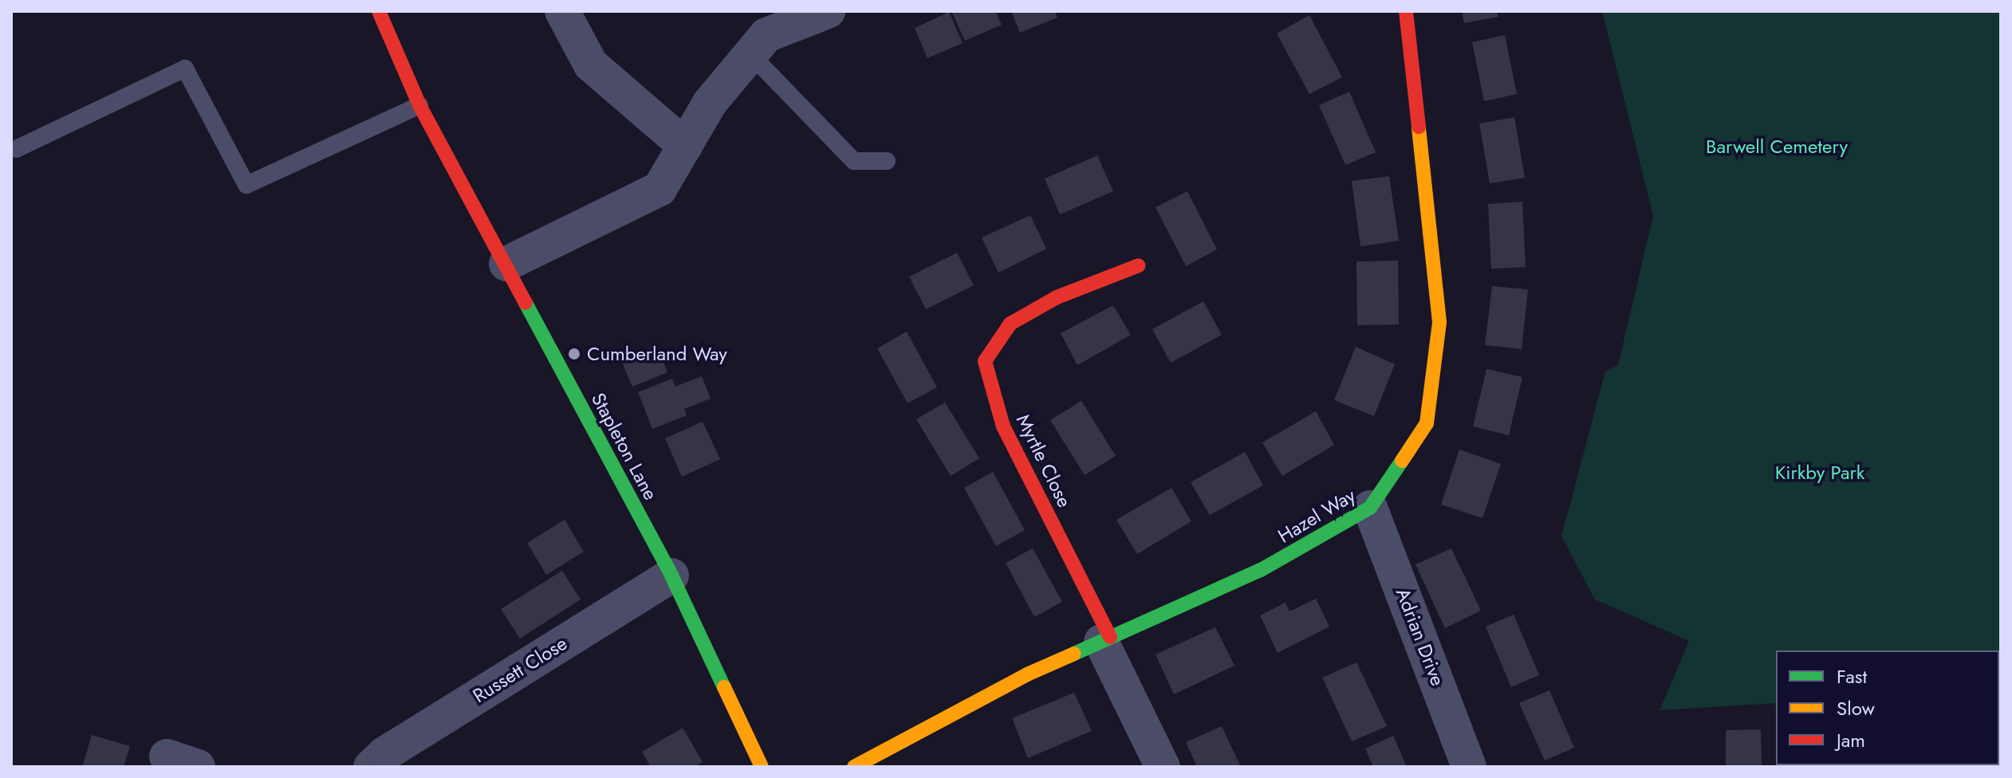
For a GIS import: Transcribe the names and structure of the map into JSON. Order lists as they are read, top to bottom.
{
  "streets": {
    "street": [
      "Stapleton Lane",
      "Myrtle Close",
      "Hazel Way",
      "Adrian Drive",
      "Russett Close"
    ]
  },
  "crossings": [
    ["Stapleton Lane", "Russett Close"],
    ["Myrtle Close", "Hazel Way"],
    ["Hazel Way", "Adrian Drive"]
  ],
  "parks": ["Barwell Cemetery", "Kirkby Park"],
  "places": ["Cumberland Way"],
  "legend": ["Fast", "Slow", "Jam"]
}
